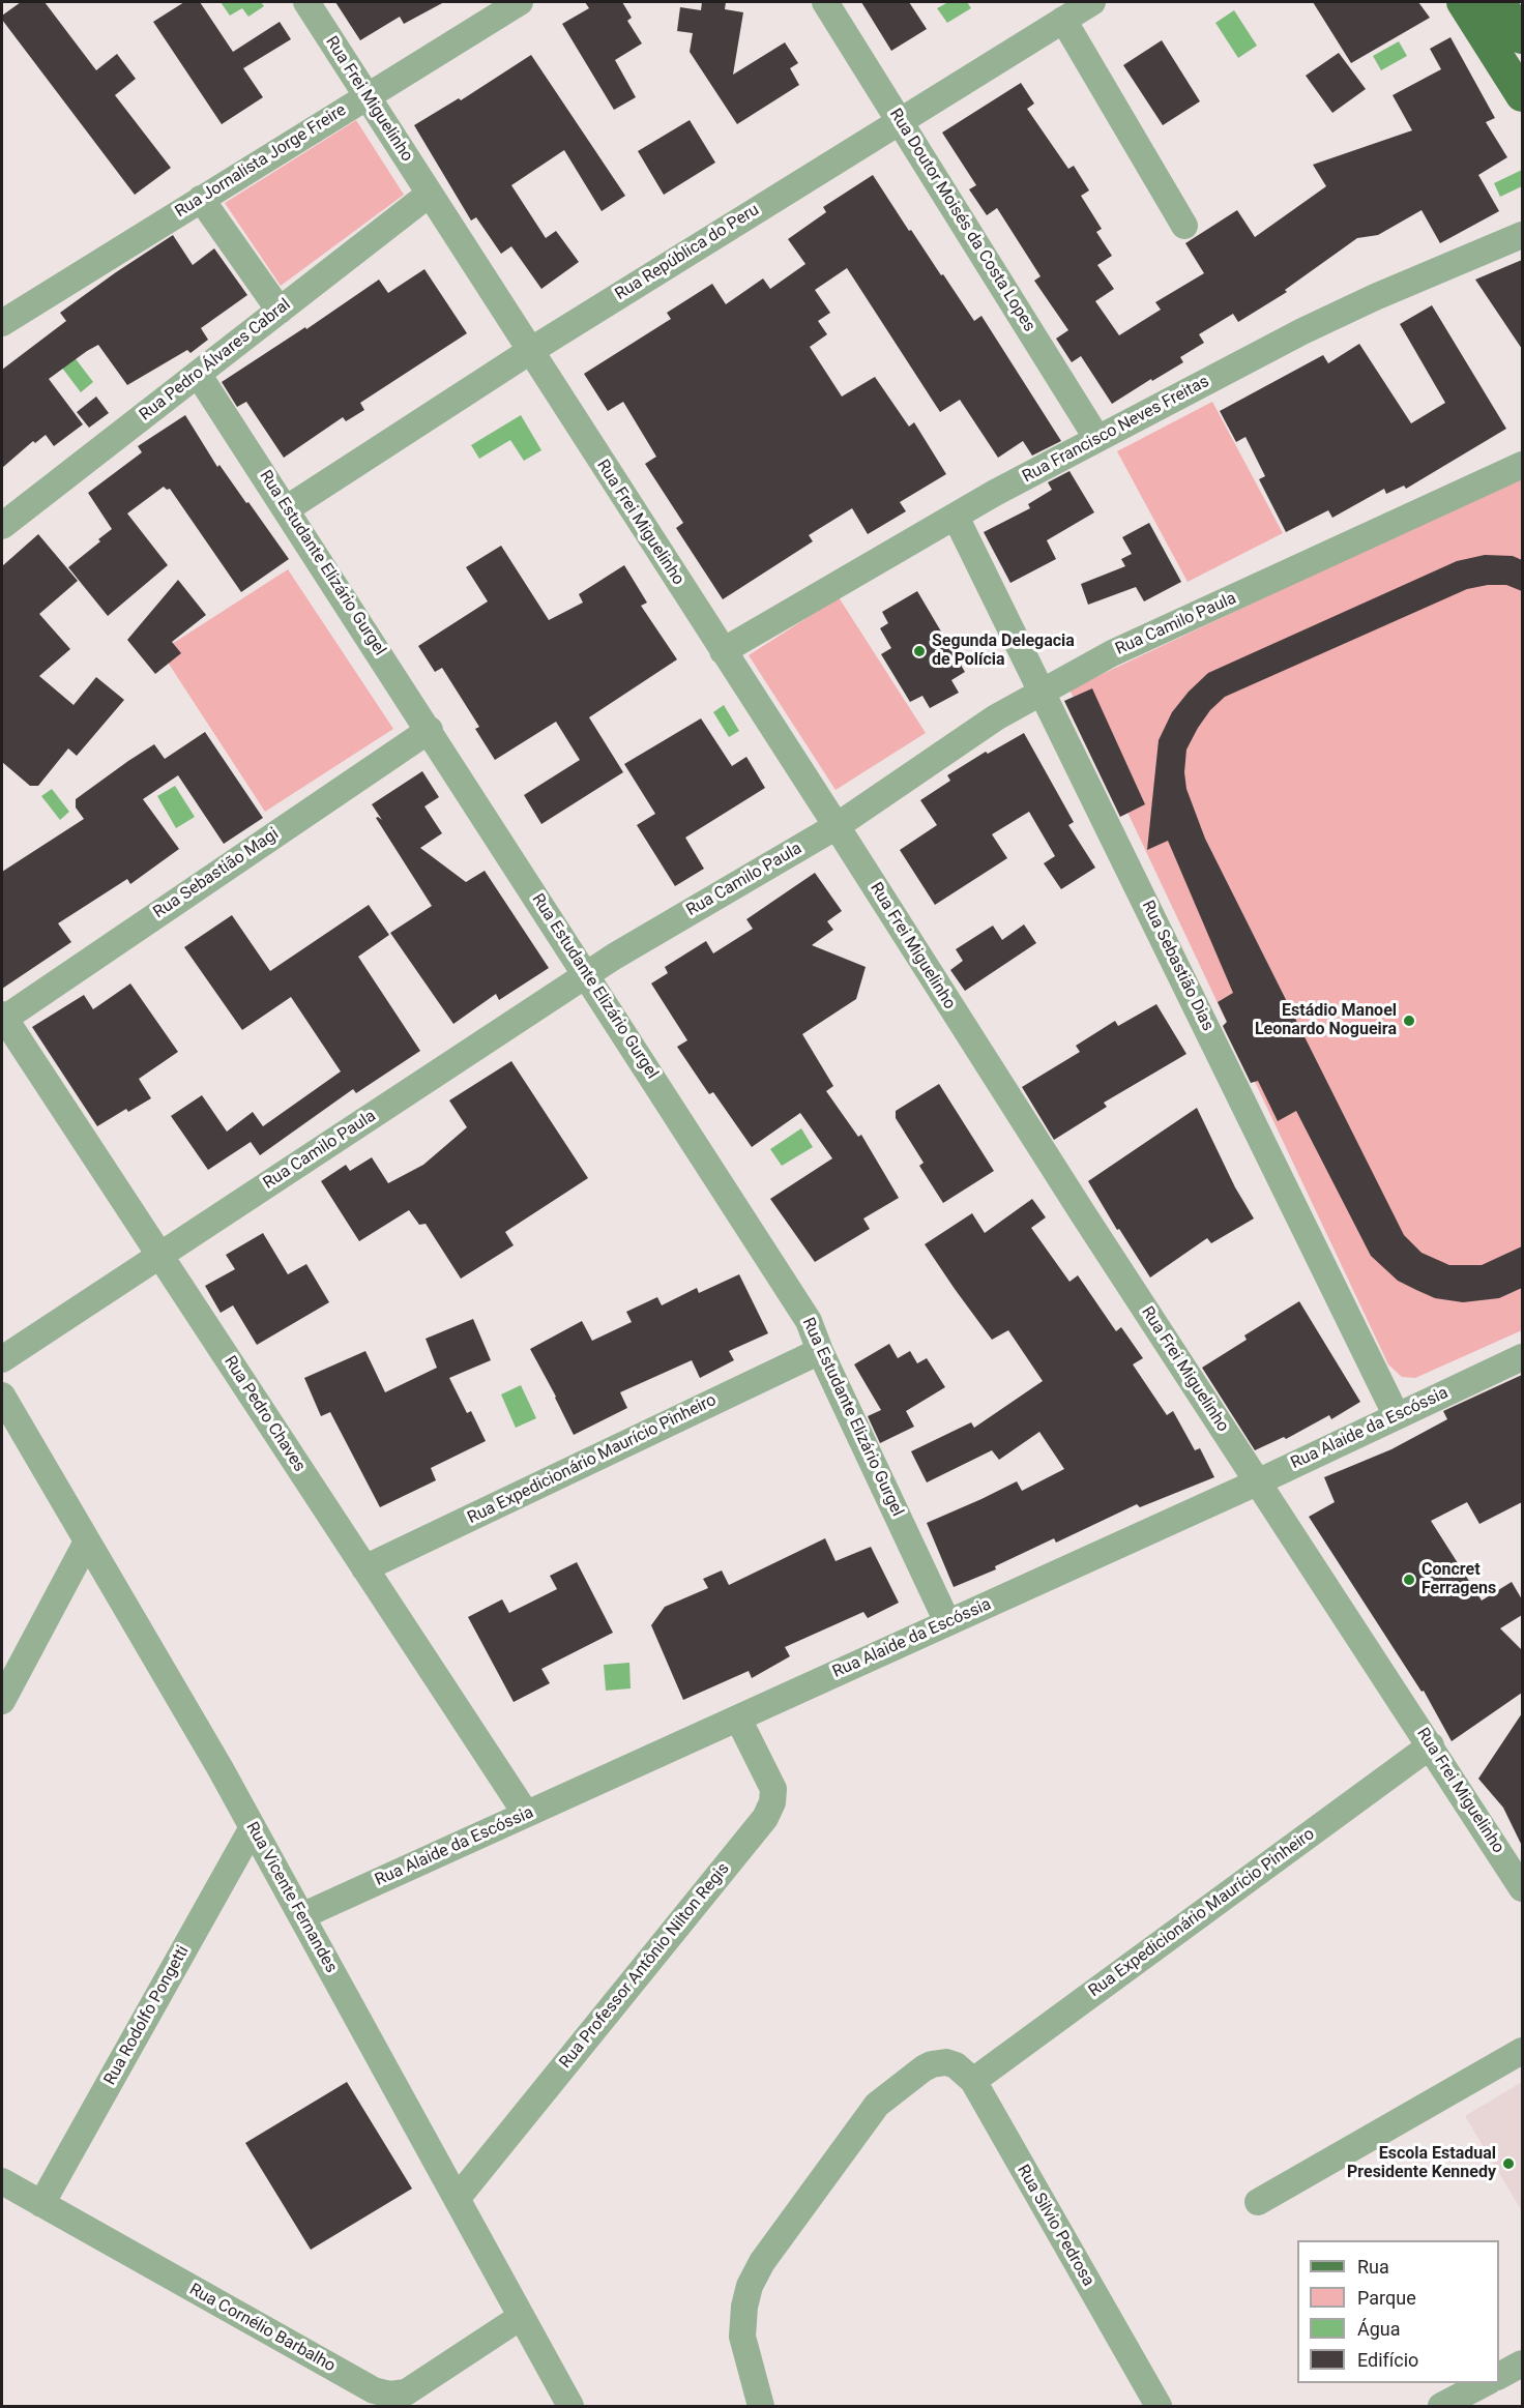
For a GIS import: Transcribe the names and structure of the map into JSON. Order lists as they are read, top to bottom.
{
  "streets": {
    "street": [
      "Rua Frei Miguelinho",
      "Rua Jornalista Jorge Freire",
      "Rua Doutor Moisés da Costa Lopes",
      "Rua República do Peru",
      "Rua Pedro Álvares Cabral",
      "Rua Francisco Neves Freitas",
      "Rua Estudante Elizário Gurgel",
      "Rua Camilo Paula",
      "Rua Sebastião Magi",
      "Rua Sebastião Dias",
      "Rua Pedro Chaves",
      "Rua Alaide da Escóssia",
      "Rua Expedicionário Maurício Pinheiro",
      "Rua Vicente Fernandes",
      "Rua Professor Antônio Nilton Regis",
      "Rua Rodolfo Pongetti",
      "Rua Silvio Pedrosa",
      "Rua Cornélio Barbalho"
    ]
  },
  "crossings": [
    ["Rua Frei Miguelinho", "Rua Jornalista Jorge Freire"],
    ["Rua Frei Miguelinho", "Rua República do Peru"],
    ["Rua Frei Miguelinho", "Rua Pedro Álvares Cabral"],
    ["Rua Frei Miguelinho", "Rua Francisco Neves Freitas"],
    ["Rua Frei Miguelinho", "Rua Camilo Paula"],
    ["Rua Frei Miguelinho", "Rua Alaide da Escóssia"],
    ["Rua Frei Miguelinho", "Rua Expedicionário Maurício Pinheiro"],
    ["Rua Doutor Moisés da Costa Lopes", "Rua República do Peru"],
    ["Rua Doutor Moisés da Costa Lopes", "Rua Francisco Neves Freitas"],
    ["Rua República do Peru", "Rua Estudante Elizário Gurgel"],
    ["Rua Pedro Álvares Cabral", "Rua Estudante Elizário Gurgel"],
    ["Rua Francisco Neves Freitas", "Rua Sebastião Dias"],
    ["Rua Estudante Elizário Gurgel", "Rua Camilo Paula"],
    ["Rua Estudante Elizário Gurgel", "Rua Sebastião Magi"],
    ["Rua Estudante Elizário Gurgel", "Rua Alaide da Escóssia"],
    ["Rua Estudante Elizário Gurgel", "Rua Expedicionário Maurício Pinheiro"],
    ["Rua Camilo Paula", "Rua Sebastião Dias"],
    ["Rua Camilo Paula", "Rua Pedro Chaves"],
    ["Rua Sebastião Magi", "Rua Pedro Chaves"],
    ["Rua Sebastião Dias", "Rua Alaide da Escóssia"],
    ["Rua Pedro Chaves", "Rua Alaide da Escóssia"],
    ["Rua Pedro Chaves", "Rua Expedicionário Maurício Pinheiro"],
    ["Rua Alaide da Escóssia", "Rua Vicente Fernandes"],
    ["Rua Alaide da Escóssia", "Rua Professor Antônio Nilton Regis"],
    ["Rua Expedicionário Maurício Pinheiro", "Rua Silvio Pedrosa"],
    ["Rua Vicente Fernandes", "Rua Professor Antônio Nilton Regis"],
    ["Rua Vicente Fernandes", "Rua Rodolfo Pongetti"],
    ["Rua Vicente Fernandes", "Rua Cornélio Barbalho"],
    ["Rua Rodolfo Pongetti", "Rua Cornélio Barbalho"]
  ],
  "places": [
    "Segunda Delegacia de Polícia",
    "Estádio Manoel Leonardo Nogueira",
    "Concret Ferragens",
    "Escola Estadual Presidente Kennedy"
  ],
  "legend": [
    "Rua",
    "Parque",
    "Água",
    "Edifício"
  ]
}
